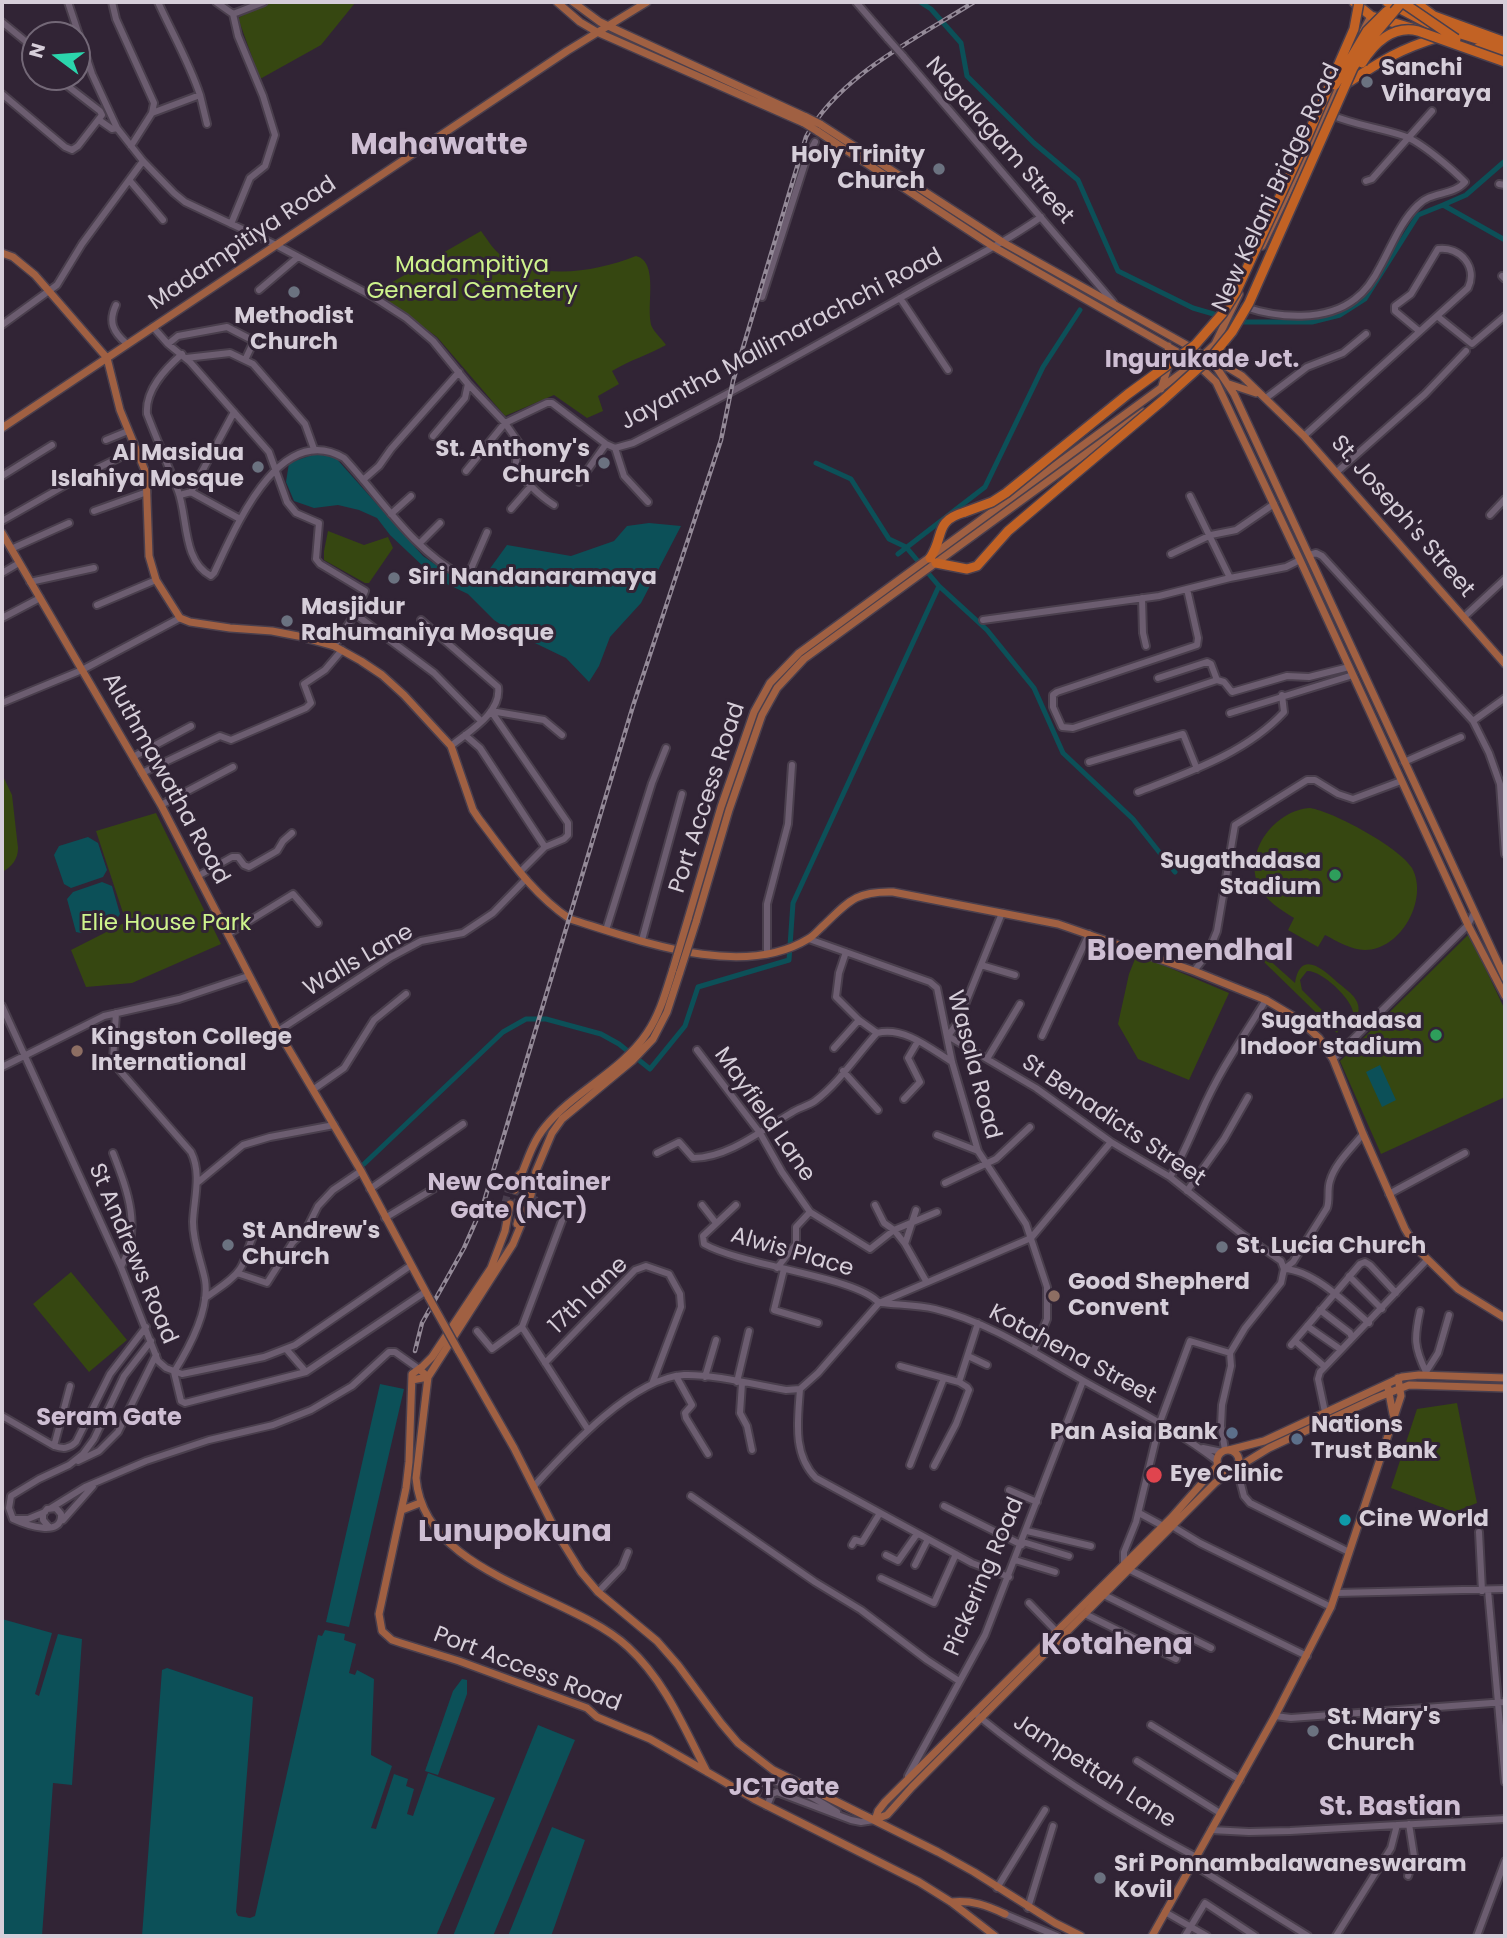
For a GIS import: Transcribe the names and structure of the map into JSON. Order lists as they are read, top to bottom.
{
  "streets": {
    "highway": ["New Kelani Bridge Road"],
    "main road": [
      "Madampitiya Road",
      "St. Joseph's Street",
      "Aluthmawatha Road",
      "Port Access Road"
    ],
    "street": [
      "Nagalagam Street",
      "Jayantha Mallimarachchi Road",
      "Walls Lane",
      "Wasala Road",
      "Mayfield Lane",
      "St Benadicts Street",
      "Alwis Place",
      "St Andrews Road",
      "17th lane",
      "Kotahena Street",
      "Pickering Road",
      "Jampettah Lane"
    ]
  },
  "crossings": [
    ["Nagalagam Street", "Jayantha Mallimarachchi Road"],
    ["Nagalagam Street", "St. Joseph's Street"],
    ["New Kelani Bridge Road", "St. Joseph's Street"],
    ["New Kelani Bridge Road", "Port Access Road"],
    ["Jayantha Mallimarachchi Road", "St. Joseph's Street"],
    ["Aluthmawatha Road", "Walls Lane"],
    ["Aluthmawatha Road", "St Andrews Road"],
    ["Wasala Road", "St Benadicts Street"],
    ["Wasala Road", "Kotahena Street"],
    ["Mayfield Lane", "Alwis Place"],
    ["Alwis Place", "Kotahena Street"],
    ["Kotahena Street", "Pickering Road"]
  ],
  "districts": [
    "Mahawatte",
    "Ingurukade Jct.",
    "Bloemendhal",
    "New Container Gate (NCT)",
    "Seram Gate",
    "Lunupokuna",
    "Kotahena",
    "JCT Gate",
    "St. Bastian"
  ],
  "parks": ["Madampitiya General Cemetery", "Elie House Park"],
  "places": [
    "Sanchi Viharaya",
    "Holy Trinity Church",
    "Methodist Church",
    "St. Anthony's Church",
    "Al Masidua Islahiya Mosque",
    "Siri Nandanaramaya",
    "Masjidur Rahumaniya Mosque",
    "Sugathadasa Stadium",
    "Sugathadasa Indoor stadium",
    "Kingston College International",
    "St Andrew's Church",
    "St. Lucia Church",
    "Good Shepherd Convent",
    "Pan Asia Bank",
    "Nations Trust Bank",
    "Eye Clinic",
    "Cine World",
    "St. Mary's Church",
    "Sri Ponnambalawaneswaram Kovil"
  ],
  "north": "left"
}
